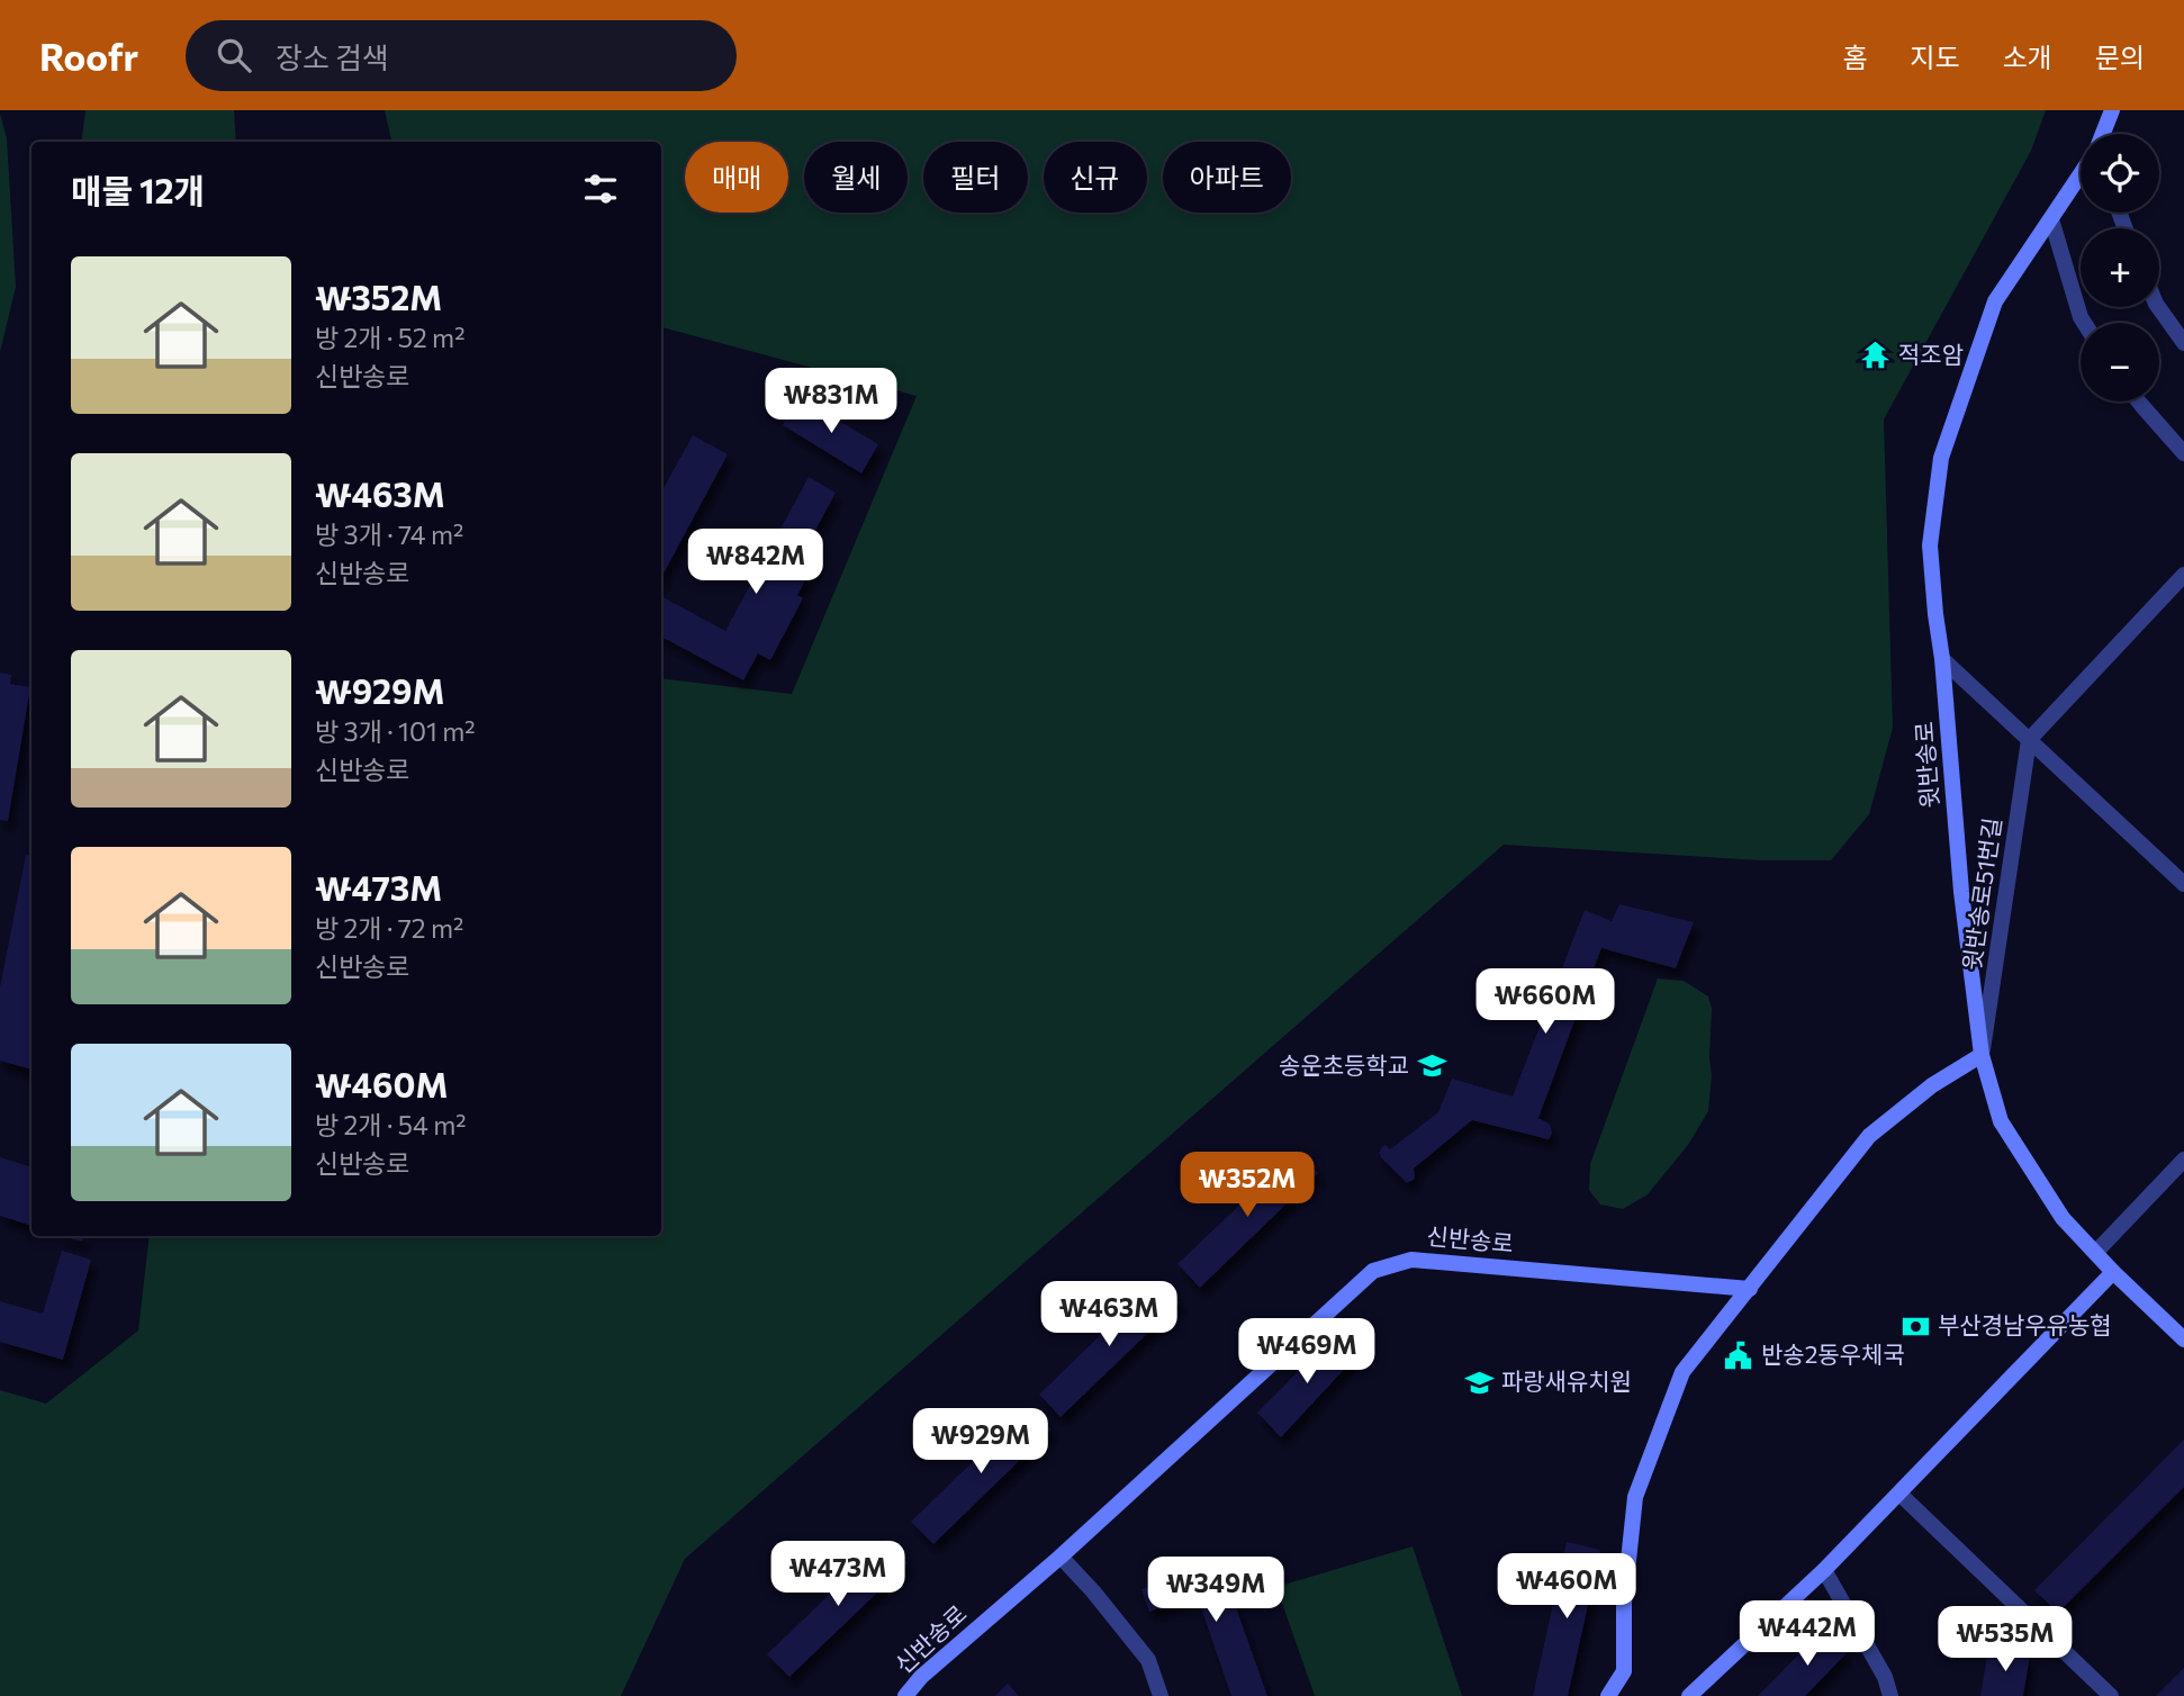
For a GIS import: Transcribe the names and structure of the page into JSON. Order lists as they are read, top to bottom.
{
  "streets": {
    "main road": ["윗반송로", "신반송로"],
    "street": ["윗반송로51번길"]
  },
  "crossings": [
    ["윗반송로", "윗반송로51번길"]
  ],
  "places": {
    "temple": ["적조암"],
    "school or university": ["송운초등학교", "파랑새유치원"],
    "bank": ["부산경남우유농협"],
    "public building": ["반송2동우체국"]
  },
  "page": {
    "header": "Roofr",
    "search": "장소 검색",
    "nav": [
      "홈",
      "지도",
      "소개",
      "문의"
    ],
    "map_buttons": ["+", "−"],
    "chip": [
      "매매",
      "월세",
      "필터",
      "신규",
      "아파트"
    ],
    "heading": "매물 12개",
    "list": [
      {
        "name": "₩352M",
        "note": "방 2개 · 52 m² · 신반송로"
      },
      {
        "name": "₩463M",
        "note": "방 3개 · 74 m² · 신반송로"
      },
      {
        "name": "₩929M",
        "note": "방 3개 · 101 m² · 신반송로"
      },
      {
        "name": "₩473M",
        "note": "방 2개 · 72 m² · 신반송로"
      },
      {
        "name": "₩460M",
        "note": "방 2개 · 54 m² · 신반송로"
      }
    ],
    "price": [
      "₩831M",
      "₩842M",
      "₩660M",
      "₩352M",
      "₩463M",
      "₩469M",
      "₩929M",
      "₩473M",
      "₩460M",
      "₩349M",
      "₩442M",
      "₩535M"
    ]
  }
}
